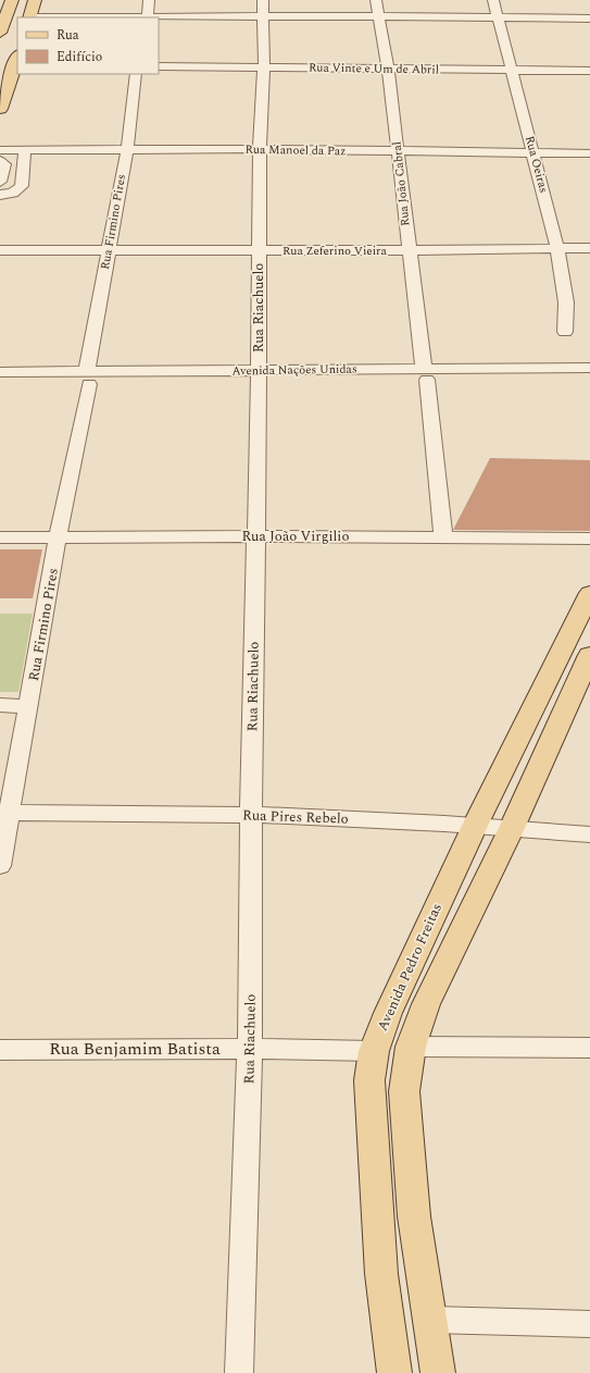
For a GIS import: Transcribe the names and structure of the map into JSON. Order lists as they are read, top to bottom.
{
  "streets": {
    "main road": ["Avenida Pedro Freitas"],
    "street": [
      "Rua Vinte e Um de Abril",
      "Rua Manoel da Paz",
      "Rua Oeiras",
      "Rua João Cabral",
      "Rua Firmino Pires",
      "Rua Zeferino Vieira",
      "Rua Riachuelo",
      "Avenida Nações Unidas",
      "Rua João Virgilio",
      "Rua Pires Rebelo",
      "Rua Benjamim Batista"
    ]
  },
  "crossings": [
    ["Rua Vinte e Um de Abril", "Rua Oeiras"],
    ["Rua Vinte e Um de Abril", "Rua João Cabral"],
    ["Rua Vinte e Um de Abril", "Rua Riachuelo"],
    ["Rua Manoel da Paz", "Rua Oeiras"],
    ["Rua Manoel da Paz", "Rua João Cabral"],
    ["Rua Manoel da Paz", "Rua Firmino Pires"],
    ["Rua Manoel da Paz", "Rua Riachuelo"],
    ["Rua Oeiras", "Rua Zeferino Vieira"],
    ["Rua João Cabral", "Rua Zeferino Vieira"],
    ["Rua João Cabral", "Avenida Nações Unidas"],
    ["Rua João Cabral", "Rua João Virgilio"],
    ["Rua Firmino Pires", "Rua Zeferino Vieira"],
    ["Rua Firmino Pires", "Avenida Nações Unidas"],
    ["Rua Firmino Pires", "Rua João Virgilio"],
    ["Rua Firmino Pires", "Rua Pires Rebelo"],
    ["Rua Zeferino Vieira", "Rua Riachuelo"],
    ["Rua Riachuelo", "Avenida Nações Unidas"],
    ["Rua Riachuelo", "Rua João Virgilio"],
    ["Rua Riachuelo", "Rua Pires Rebelo"],
    ["Rua Riachuelo", "Rua Benjamim Batista"],
    ["Rua Pires Rebelo", "Avenida Pedro Freitas"],
    ["Avenida Pedro Freitas", "Rua Benjamim Batista"]
  ],
  "legend": ["Rua", "Edifício"]
}
